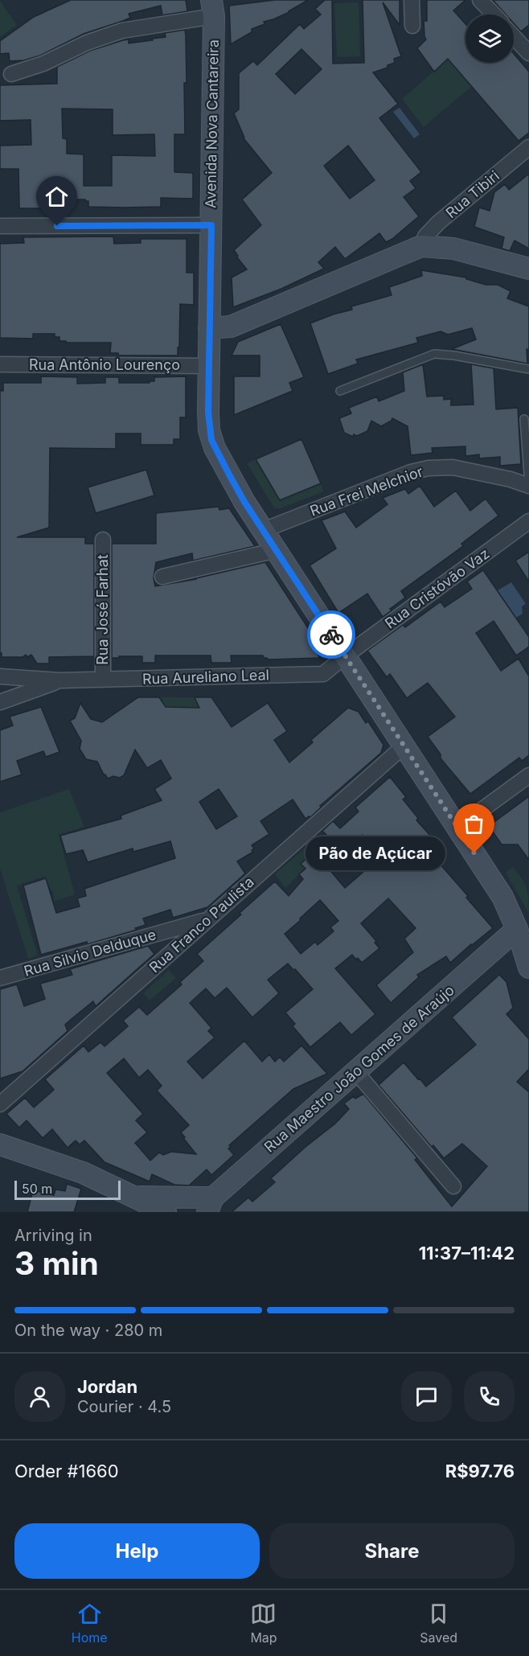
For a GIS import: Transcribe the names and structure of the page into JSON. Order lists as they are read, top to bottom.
{
  "streets": {
    "main road": ["Avenida Nova Cantareira", "Rua Maestro João Gomes de Araújo"],
    "street": [
      "Rua Tibiri",
      "Rua Antônio Lourenço",
      "Rua Frei Melchior",
      "Rua Cristóvão Vaz",
      "Rua José Farhat",
      "Rua Aureliano Leal",
      "Rua Franco Paulista",
      "Rua Silvio Delduque"
    ]
  },
  "crossings": [
    ["Avenida Nova Cantareira", "Rua Antônio Lourenço"],
    ["Avenida Nova Cantareira", "Rua Frei Melchior"],
    ["Avenida Nova Cantareira", "Rua Cristóvão Vaz"],
    ["Avenida Nova Cantareira", "Rua Aureliano Leal"],
    ["Avenida Nova Cantareira", "Rua Franco Paulista"],
    ["Avenida Nova Cantareira", "Rua Maestro João Gomes de Araújo"],
    ["Rua Cristóvão Vaz", "Rua Aureliano Leal"],
    ["Rua José Farhat", "Rua Aureliano Leal"],
    ["Rua Franco Paulista", "Rua Silvio Delduque"]
  ],
  "places": ["Pão de Açúcar"],
  "scale_bar": "50 m",
  "page": {
    "bubble": "Pão de Açúcar",
    "scale": "50 m",
    "heading": ["3 min", "Arriving in", "11:37–11:42"],
    "panel": [
      "Jordan",
      "Courier · 4.5",
      "Order #1660",
      "R$97.76"
    ],
    "bar": "On the way · 280 m",
    "buttons": ["Help", "Share"],
    "tabs": ["Home", "Map", "Saved"]
  }
}
